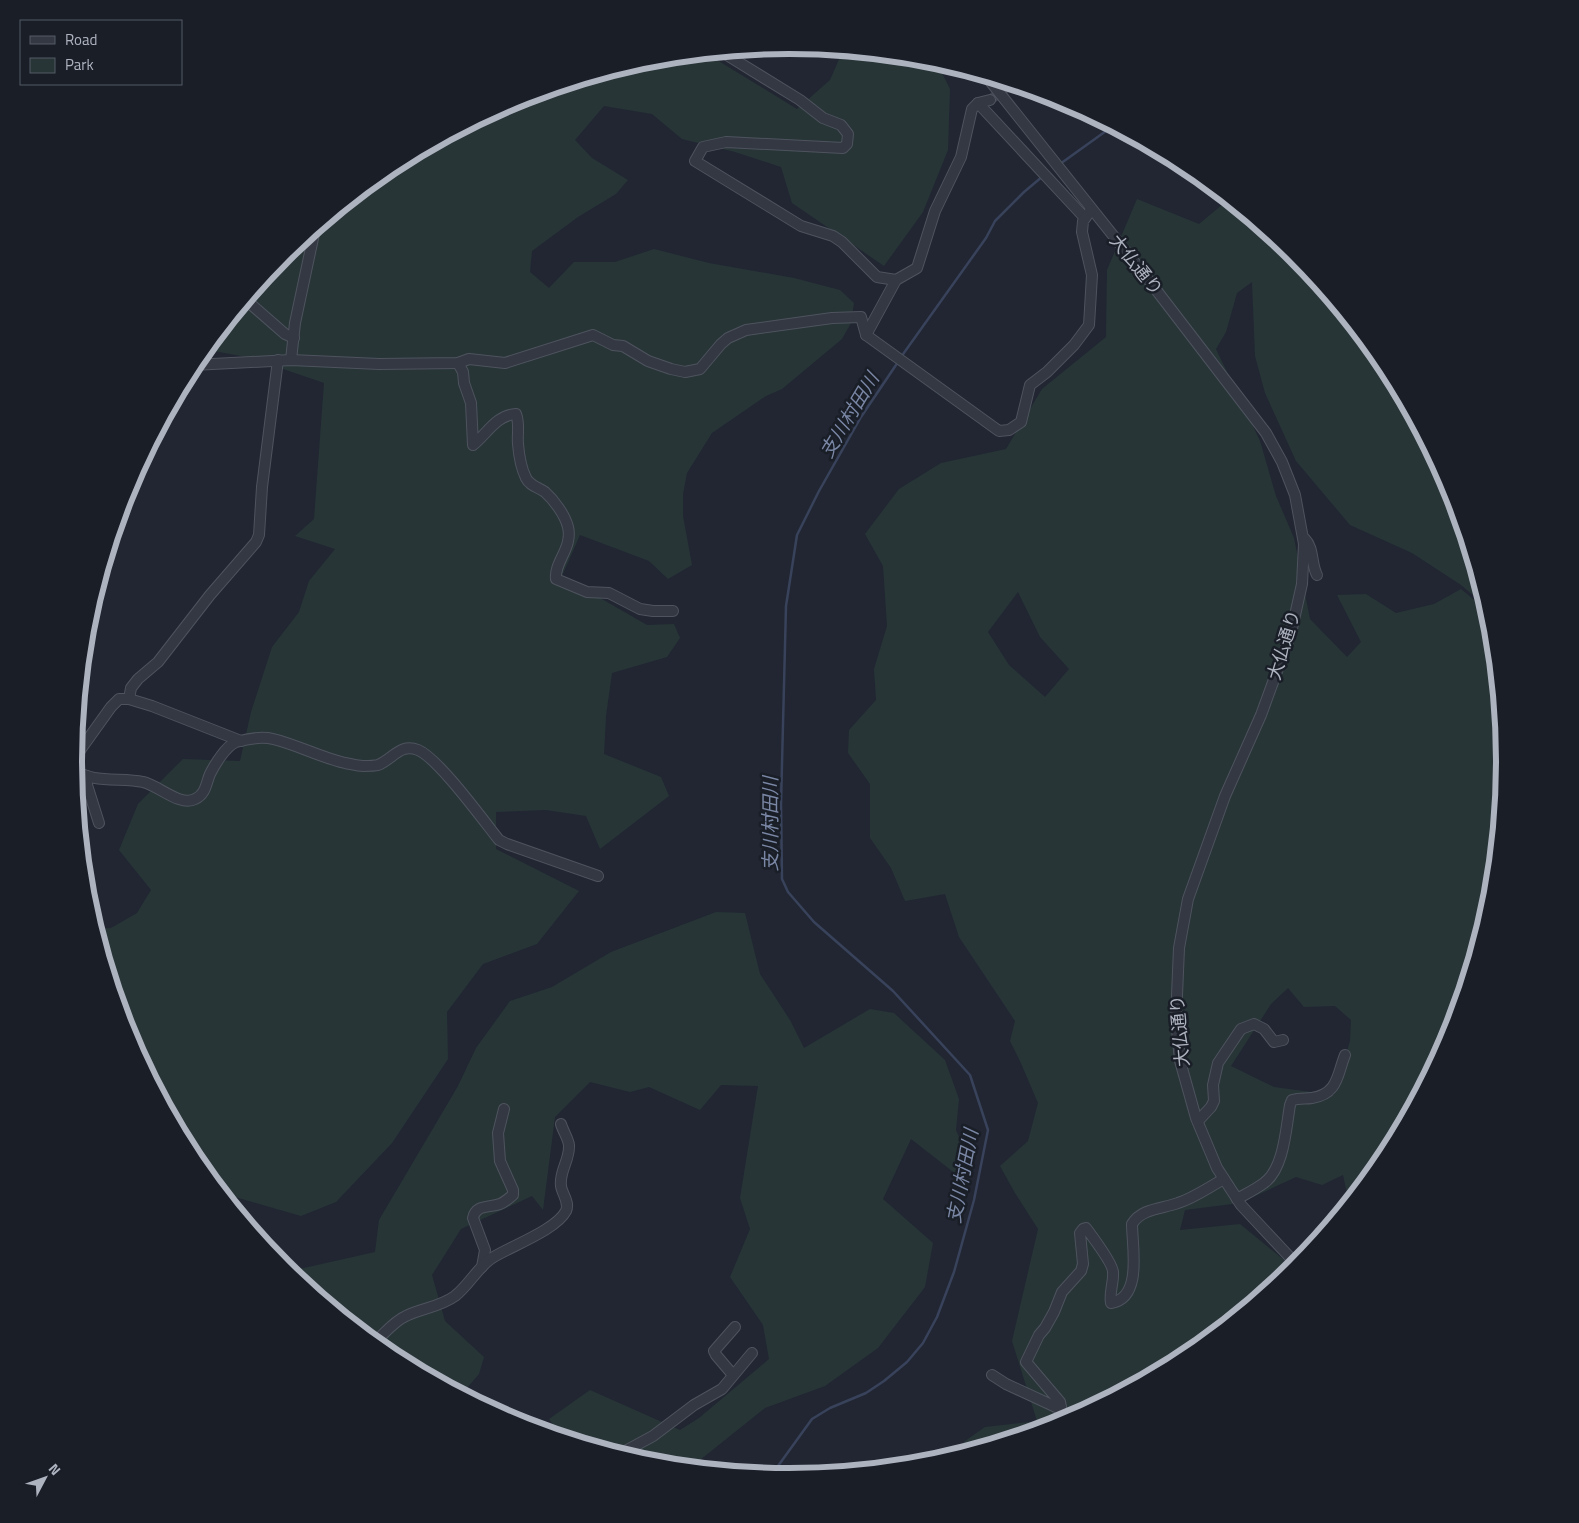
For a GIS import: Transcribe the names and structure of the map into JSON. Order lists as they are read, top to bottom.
{
  "streets": {
    "street": ["大仏通り"]
  },
  "water": ["支川村田川"],
  "legend": ["Road", "Park"],
  "north": "top right"
}
